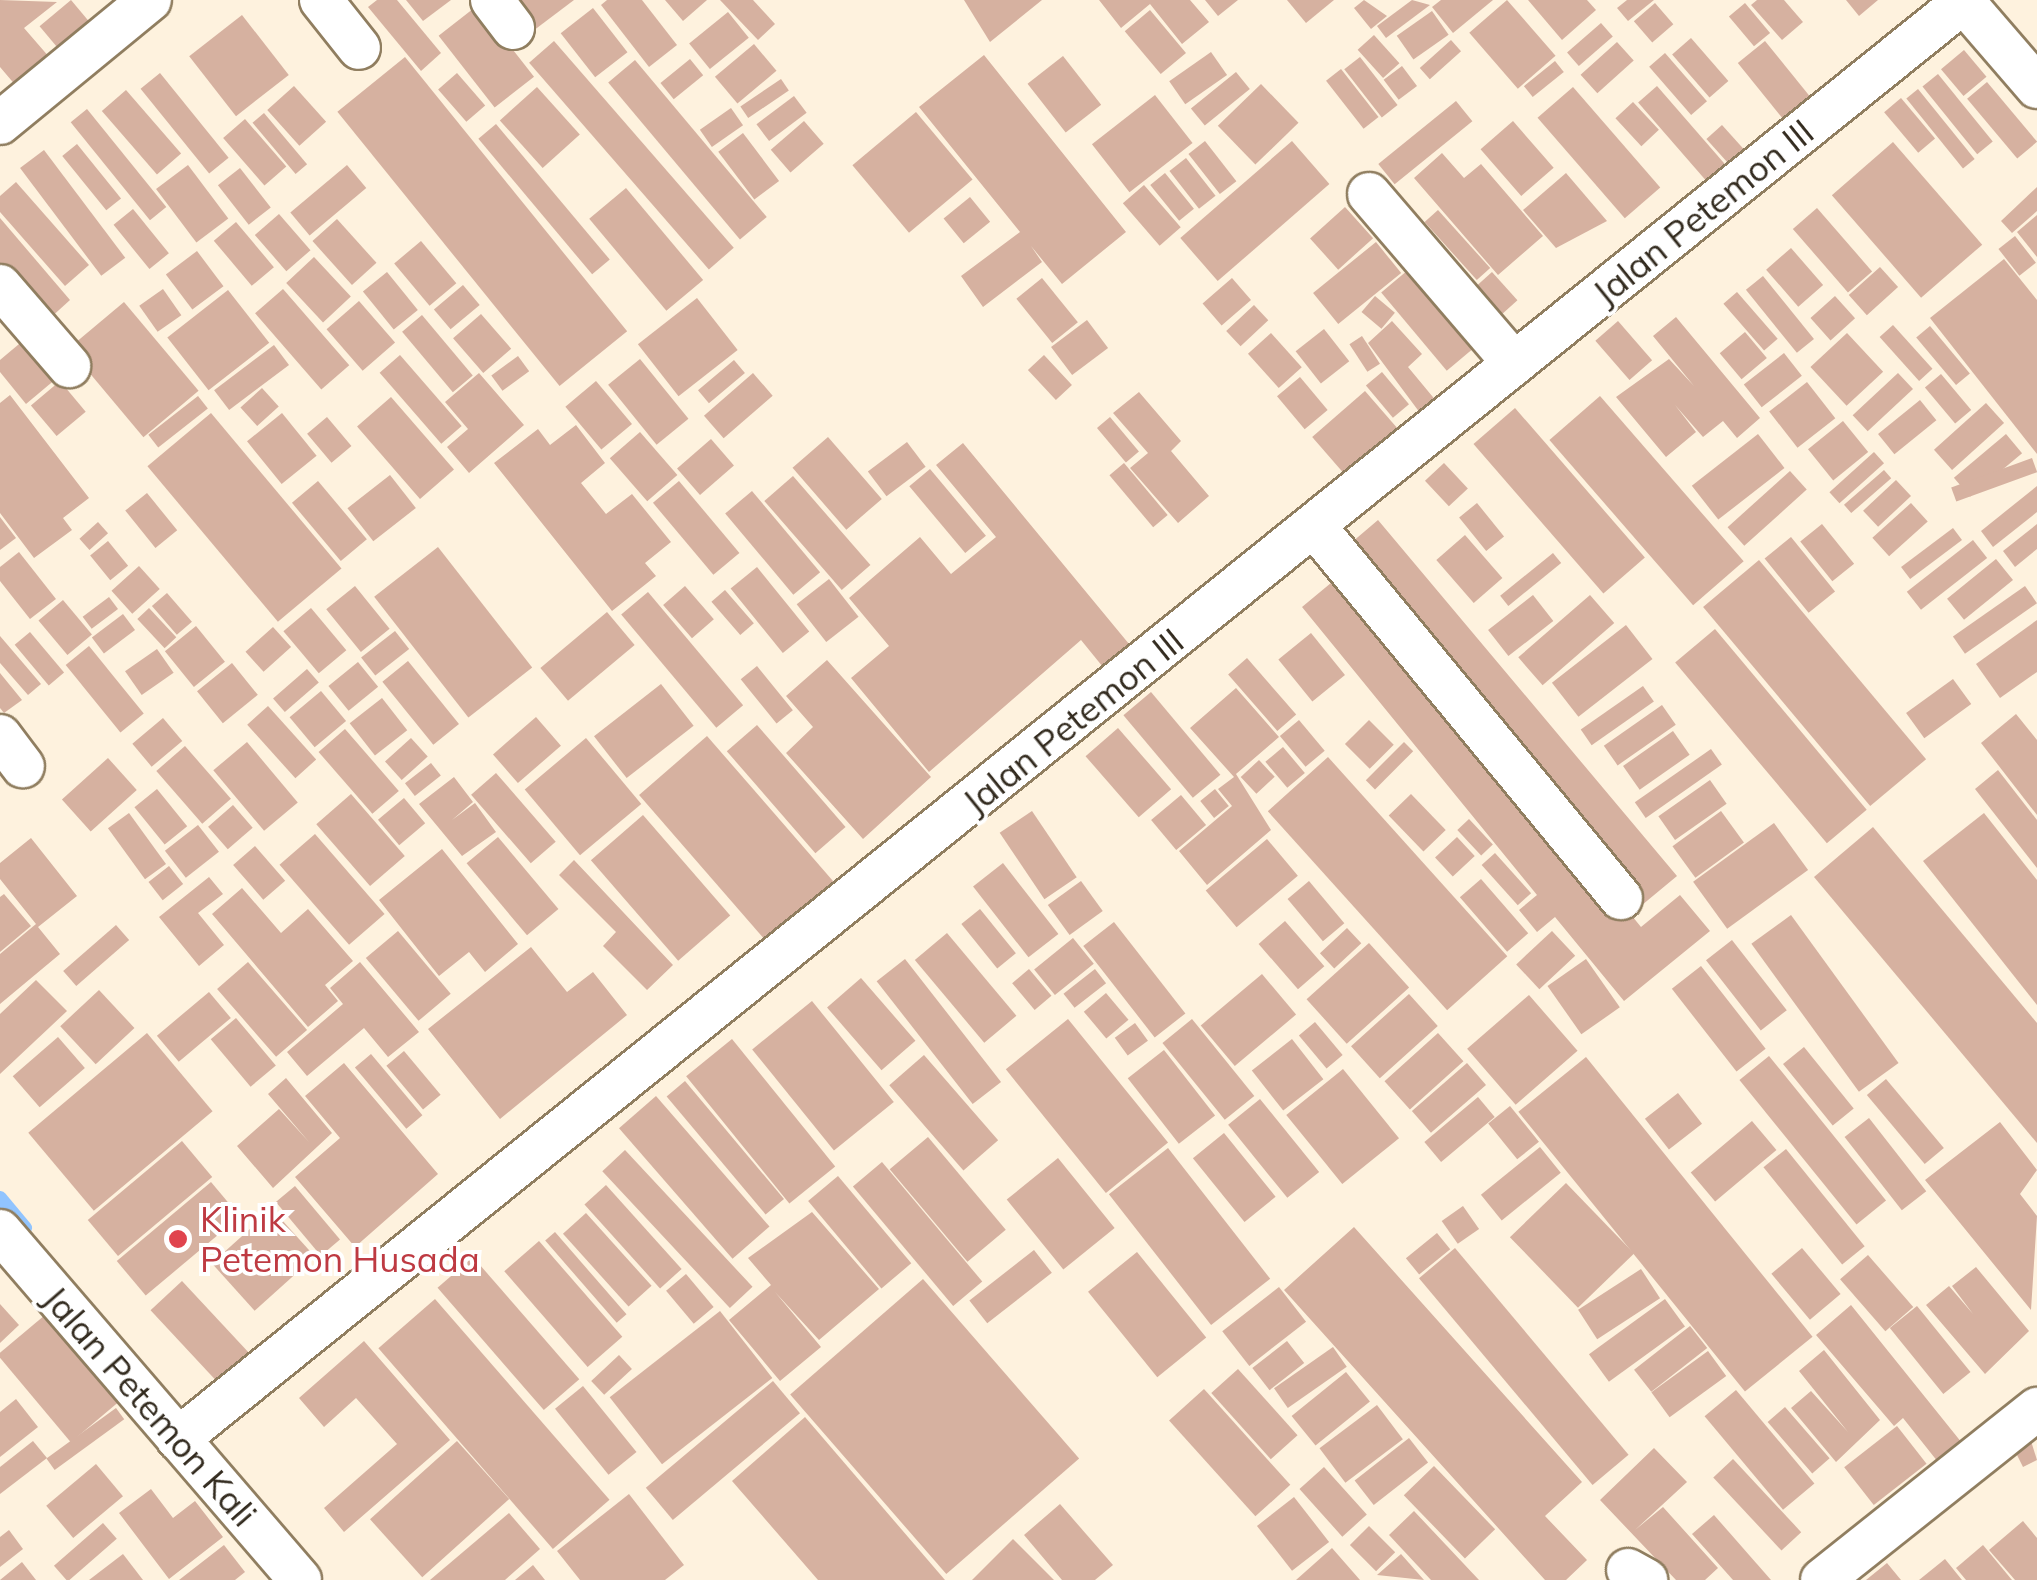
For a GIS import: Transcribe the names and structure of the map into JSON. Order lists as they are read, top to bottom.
{
  "streets": {
    "street": ["Jalan Petemon III", "Jalan Petemon Kali"]
  },
  "crossings": [
    ["Jalan Petemon III", "Jalan Petemon Kali"]
  ],
  "places": ["Klinik Petemon Husada"]
}
